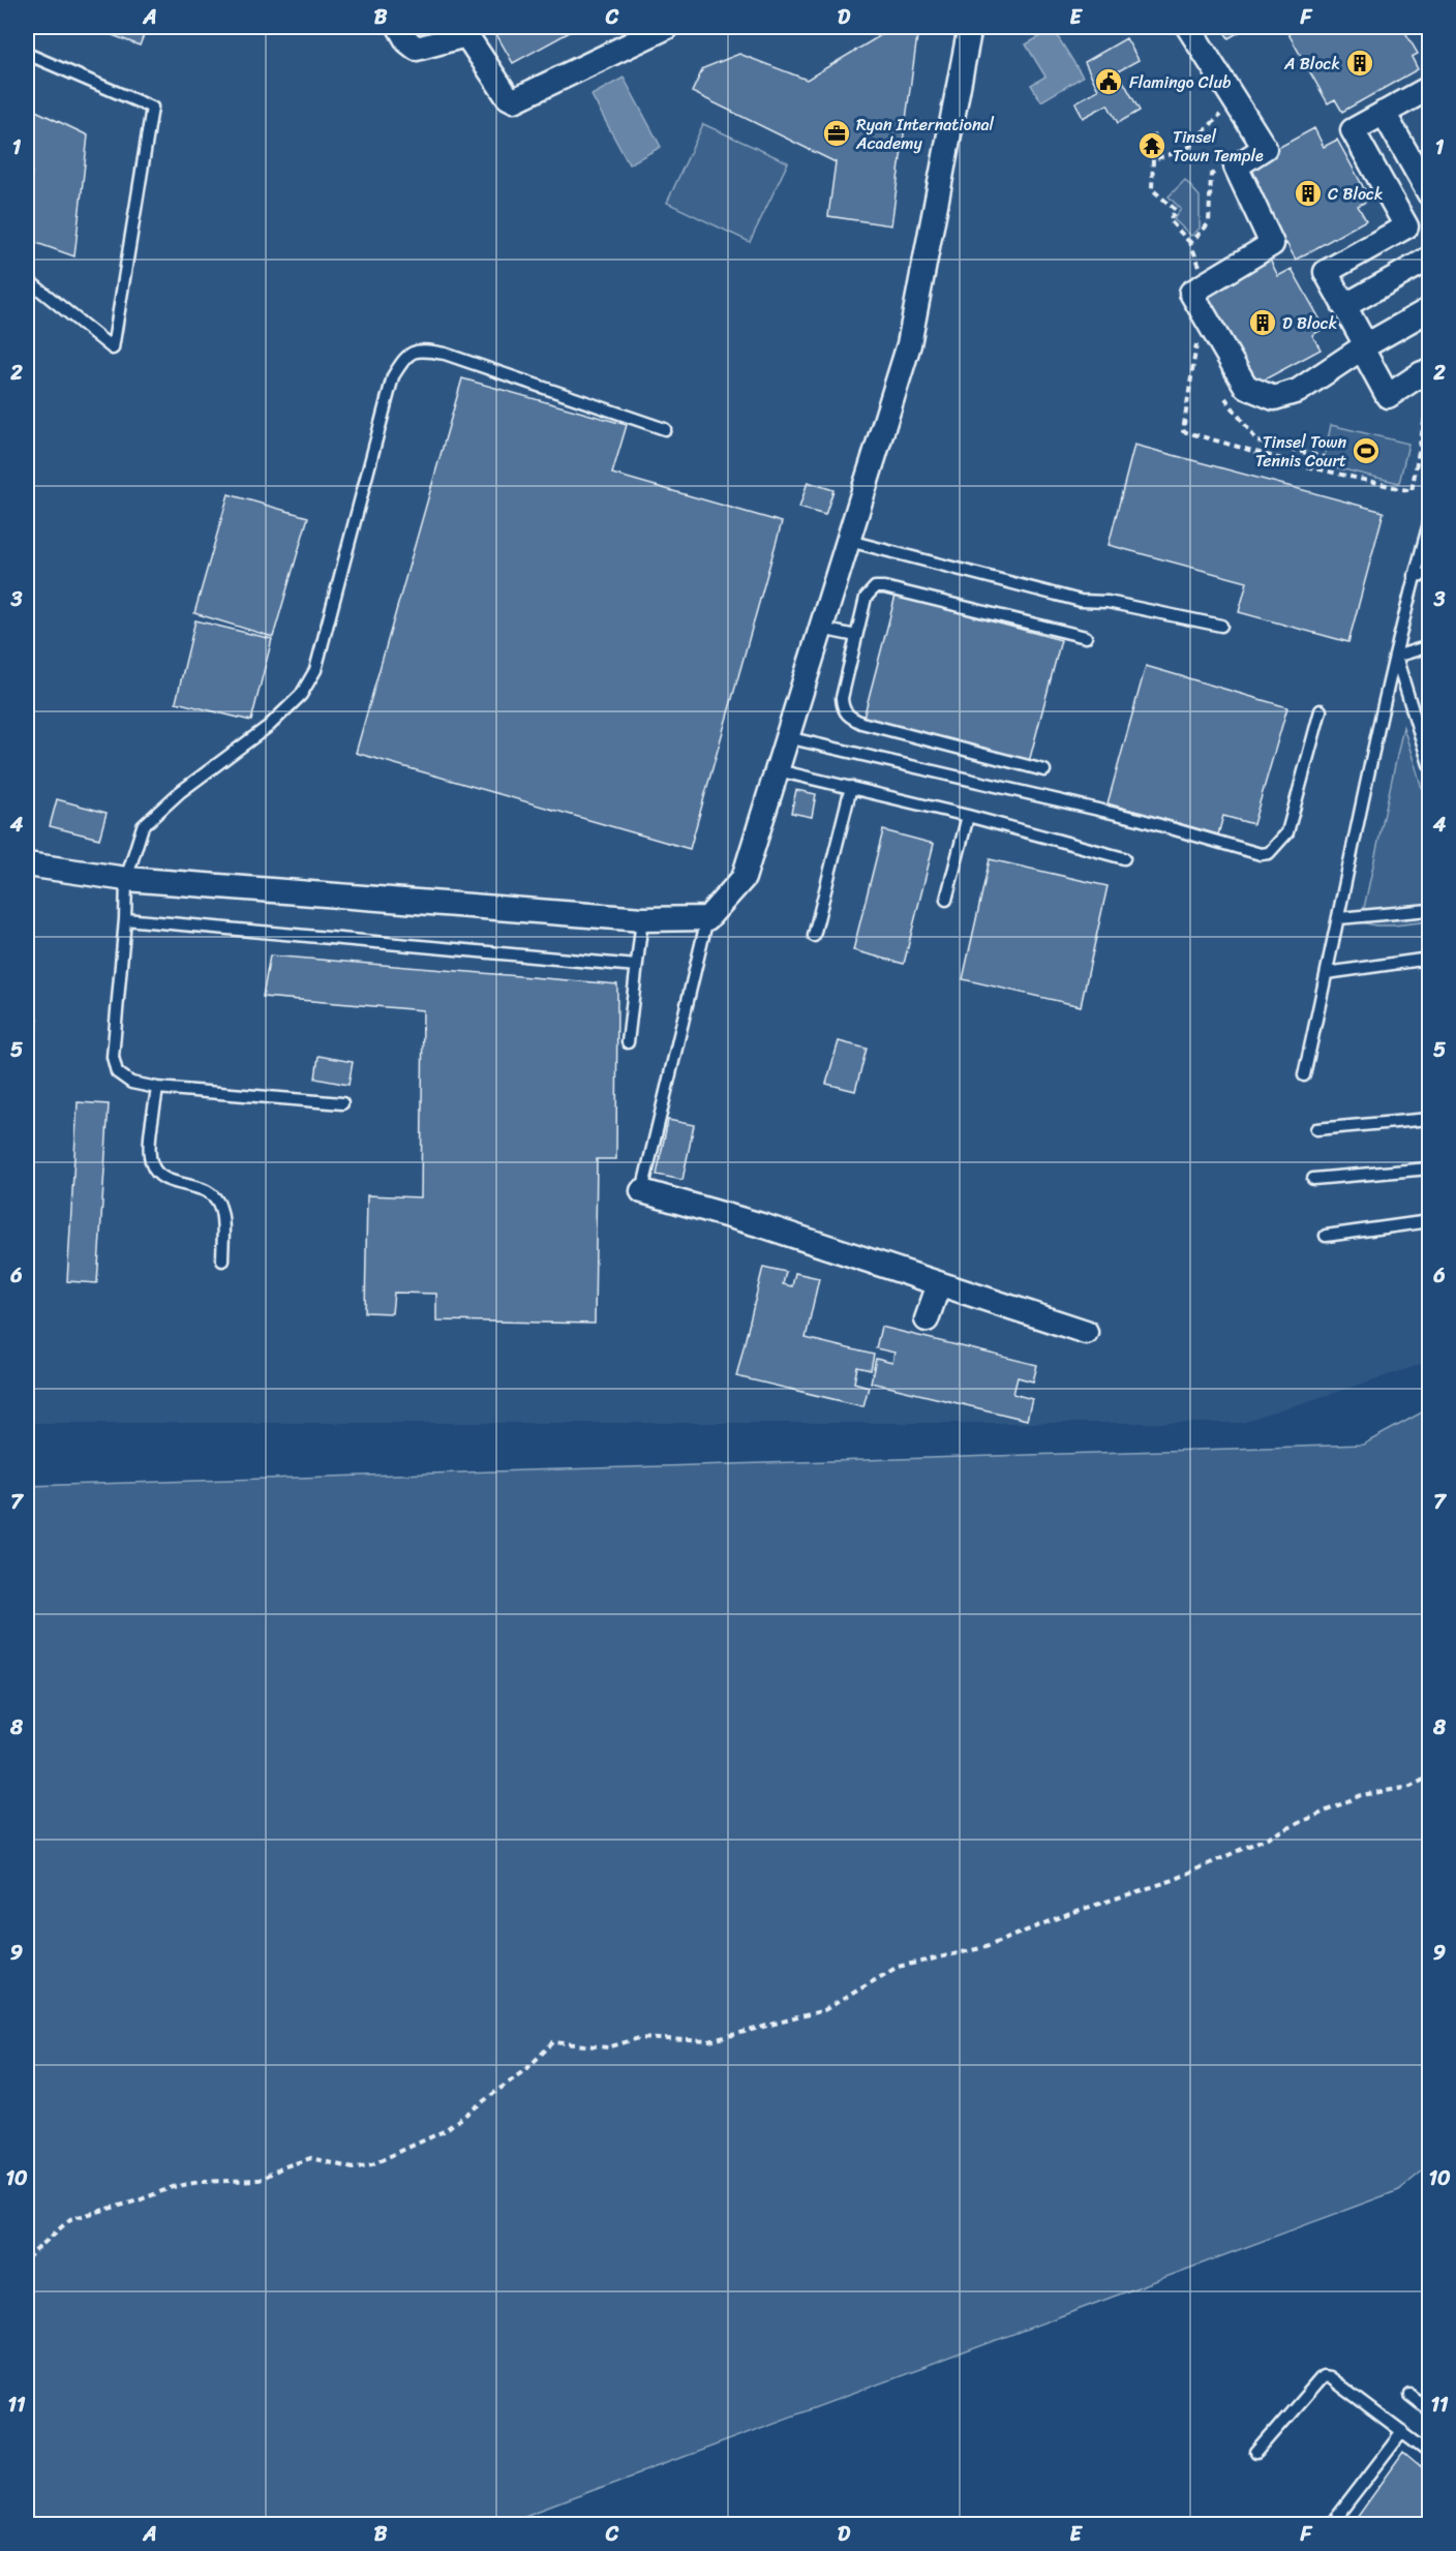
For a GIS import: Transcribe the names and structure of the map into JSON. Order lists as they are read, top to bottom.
{
  "places": {
    "building": ["A Block", "C Block", "D Block"],
    "public building": ["Flamingo Club"],
    "office": ["Ryan International Academy"],
    "temple": ["Tinsel Town Temple"],
    "sports": ["Tinsel Town Tennis Court"]
  },
  "grid": {
    "columns": [
      "A",
      "B",
      "C",
      "D",
      "E",
      "F"
    ],
    "rows": [
      "1",
      "2",
      "3",
      "4",
      "5",
      "6",
      "7",
      "8",
      "9",
      "10",
      "11"
    ]
  }
}
